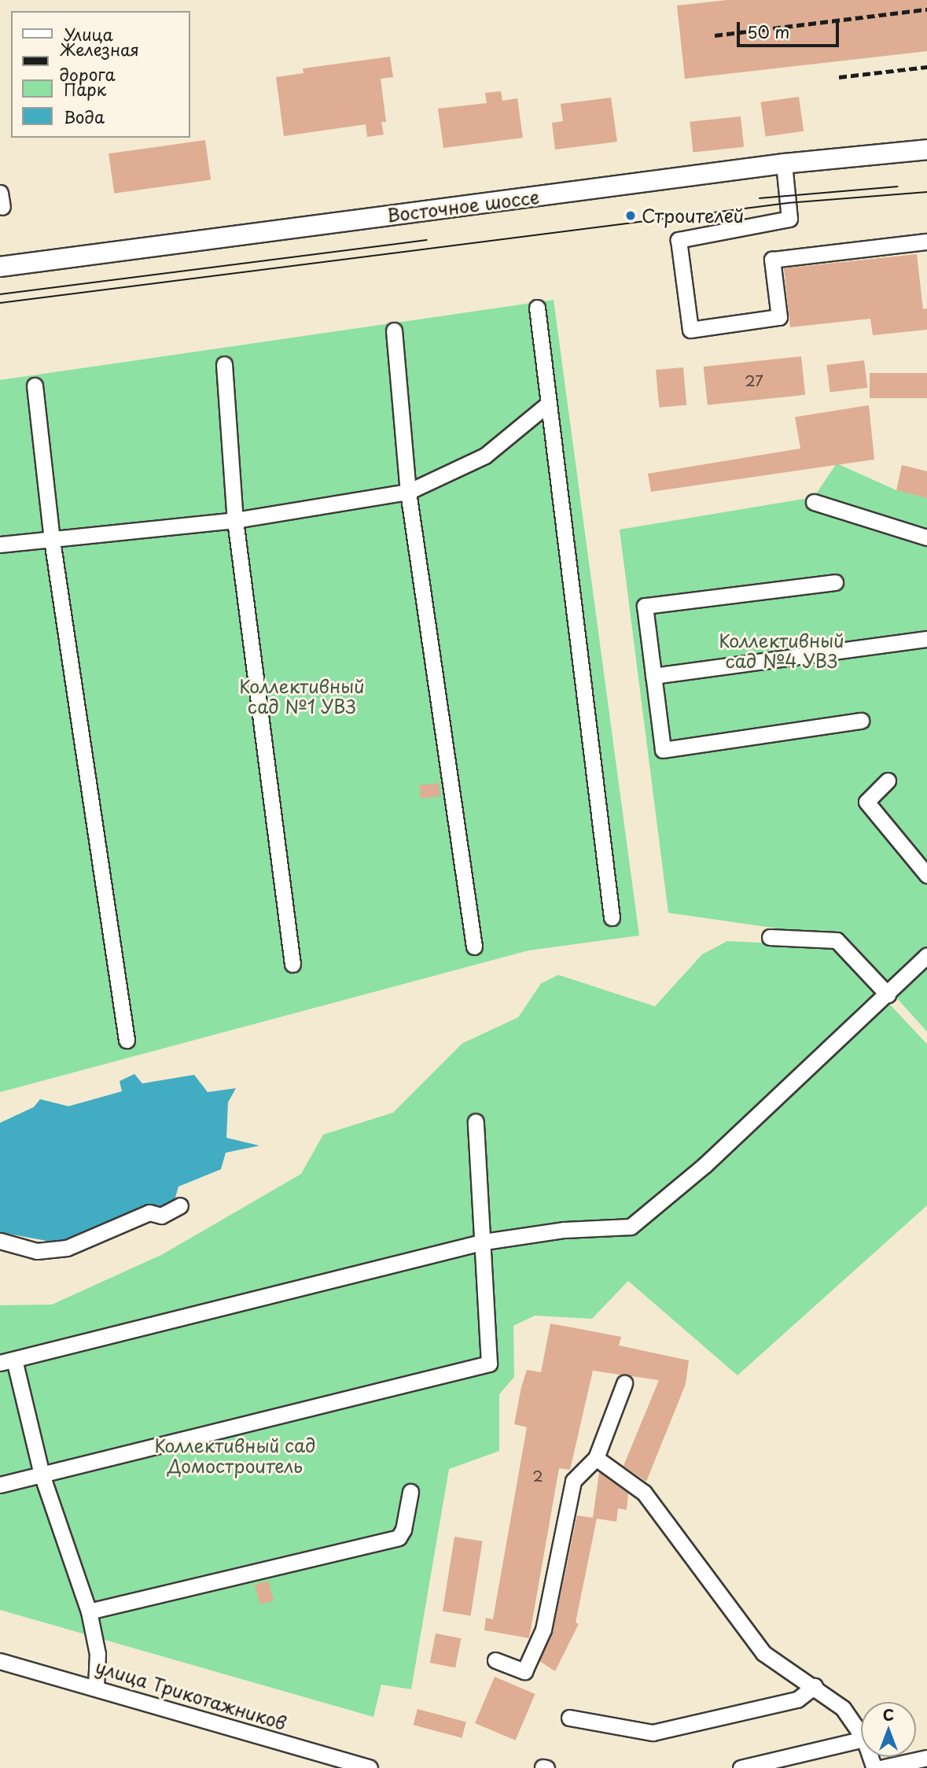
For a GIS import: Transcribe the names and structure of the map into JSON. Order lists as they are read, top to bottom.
{
  "streets": {
    "main road": ["Восточное шоссе"],
    "street": ["улица Трикотажников"]
  },
  "parks": ["Коллективный сад №4 УВЗ", "Коллективный сад №1 УВЗ", "Коллективный сад Домостроитель"],
  "places": ["Строителей"],
  "house_numbers": ["27", "2"],
  "legend": [
    "Улица",
    "Железная дорога",
    "Парк",
    "Вода"
  ],
  "scale_bar": "50 m",
  "north": "top"
}
